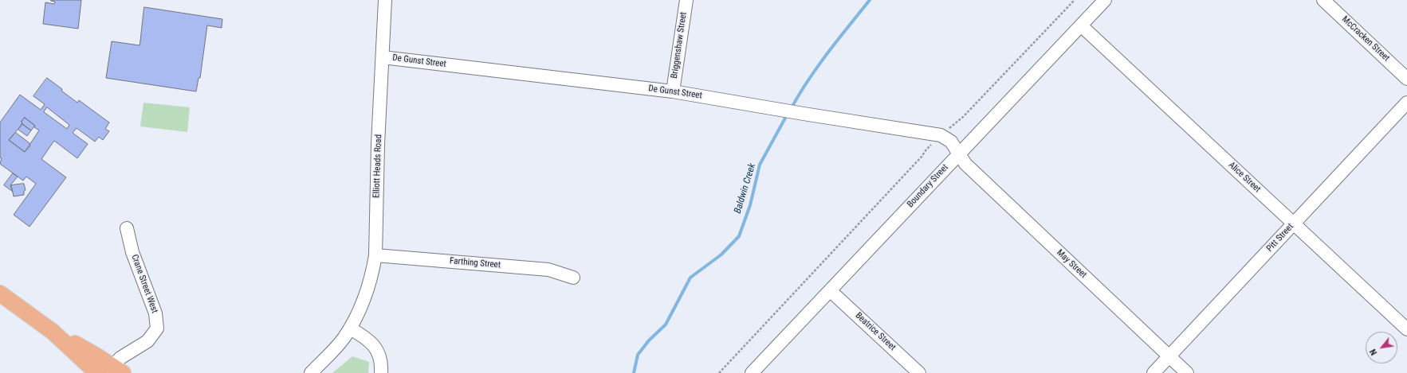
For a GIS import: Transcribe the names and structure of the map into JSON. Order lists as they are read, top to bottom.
{
  "streets": {
    "street": [
      "McCracken Street",
      "Briggenshaw Street",
      "De Gunst Street",
      "Elliott Heads Road",
      "Alice Street",
      "Boundary Street",
      "Pitt Street",
      "Farthing Street",
      "May Street",
      "Crane Street West",
      "Beatrice Street"
    ]
  },
  "crossings": [
    ["Briggenshaw Street", "De Gunst Street"],
    ["De Gunst Street", "Elliott Heads Road"],
    ["De Gunst Street", "Boundary Street"],
    ["De Gunst Street", "May Street"],
    ["Elliott Heads Road", "Farthing Street"],
    ["Alice Street", "Boundary Street"],
    ["Alice Street", "Pitt Street"],
    ["Boundary Street", "May Street"],
    ["Boundary Street", "Beatrice Street"],
    ["Pitt Street", "May Street"]
  ],
  "water": ["Baldwin Creek"],
  "north": "bottom left"
}
